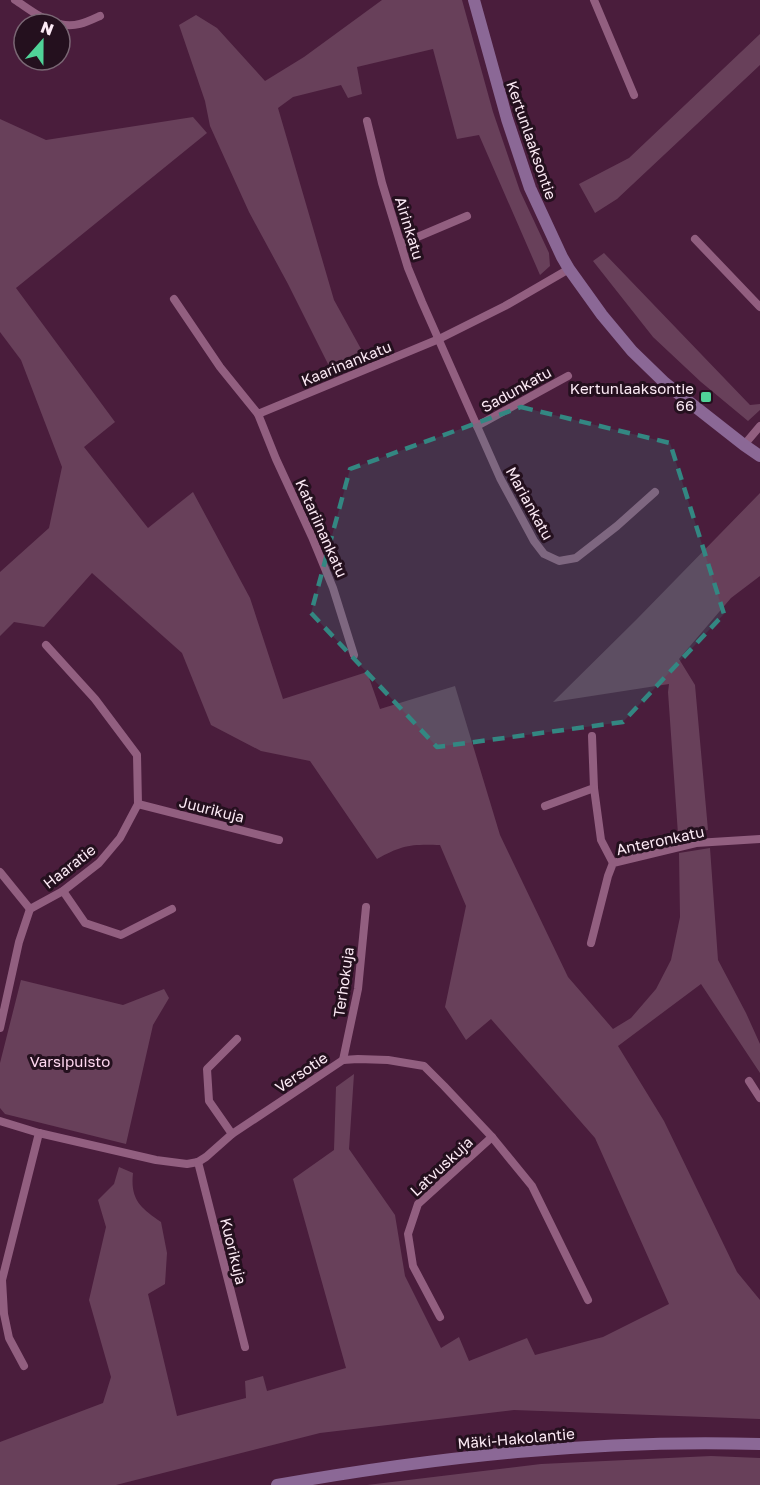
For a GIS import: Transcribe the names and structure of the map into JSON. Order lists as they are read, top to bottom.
{
  "streets": {
    "street": [
      "Kertunlaaksontie",
      "Airinkatu",
      "Kaarinankatu",
      "Sadunkatu",
      "Mariankatu",
      "Katariinankatu",
      "Juurikuja",
      "Anteronkatu",
      "Haaratie",
      "Terhokuja",
      "Versotie",
      "Latvuskuja",
      "Kuorikuja",
      "Mäki-Hakolantie"
    ]
  },
  "crossings": [
    ["Kertunlaaksontie", "Kaarinankatu"],
    ["Airinkatu", "Kaarinankatu"],
    ["Airinkatu", "Mariankatu"],
    ["Kaarinankatu", "Mariankatu"],
    ["Kaarinankatu", "Katariinankatu"],
    ["Sadunkatu", "Mariankatu"],
    ["Juurikuja", "Haaratie"],
    ["Terhokuja", "Versotie"],
    ["Versotie", "Latvuskuja"],
    ["Versotie", "Kuorikuja"]
  ],
  "parks": ["Varsipuisto"],
  "places": {
    "transit": ["Kertunlaaksontie 66"]
  },
  "north": "top"
}
